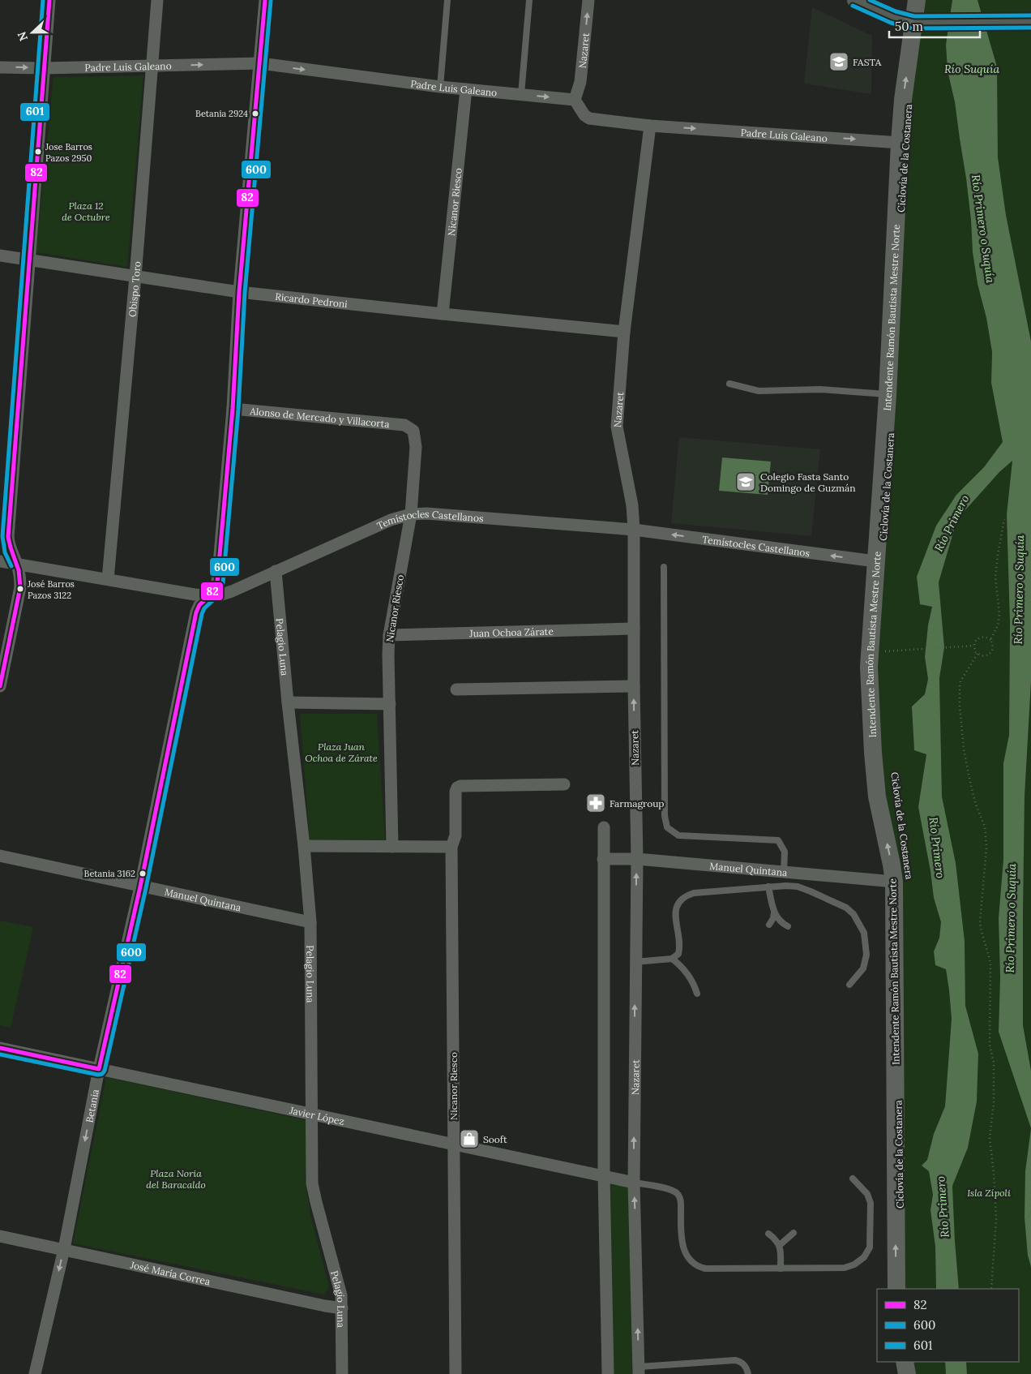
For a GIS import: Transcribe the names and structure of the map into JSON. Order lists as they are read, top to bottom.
{
  "streets": {
    "main road": ["Intendente Ramón Bautista Mestre Norte"],
    "street": [
      "Nazaret",
      "Padre Luis Galeano",
      "Nicanor Riesco",
      "Obispo Toro",
      "Ricardo Pedroni",
      "Alonso de Mercado y Villacorta",
      "Temístocles Castellanos",
      "Juan Ochoa Zárate",
      "Pelagio Luna",
      "Manuel Quintana",
      "Betania",
      "Javier López",
      "José María Correa"
    ]
  },
  "crossings": [
    ["Nazaret", "Padre Luis Galeano"],
    ["Nazaret", "Ricardo Pedroni"],
    ["Nazaret", "Temístocles Castellanos"],
    ["Nazaret", "Juan Ochoa Zárate"],
    ["Nazaret", "Manuel Quintana"],
    ["Nazaret", "Javier López"],
    ["Padre Luis Galeano", "Nicanor Riesco"],
    ["Padre Luis Galeano", "Obispo Toro"],
    ["Padre Luis Galeano", "Intendente Ramón Bautista Mestre Norte"],
    ["Padre Luis Galeano", "Betania"],
    ["Nicanor Riesco", "Ricardo Pedroni"],
    ["Nicanor Riesco", "Alonso de Mercado y Villacorta"],
    ["Nicanor Riesco", "Temístocles Castellanos"],
    ["Nicanor Riesco", "Juan Ochoa Zárate"],
    ["Nicanor Riesco", "Javier López"],
    ["Obispo Toro", "Ricardo Pedroni"],
    ["Obispo Toro", "Temístocles Castellanos"],
    ["Ricardo Pedroni", "Betania"],
    ["Intendente Ramón Bautista Mestre Norte", "Temístocles Castellanos"],
    ["Intendente Ramón Bautista Mestre Norte", "Manuel Quintana"],
    ["Alonso de Mercado y Villacorta", "Betania"],
    ["Temístocles Castellanos", "Pelagio Luna"],
    ["Temístocles Castellanos", "Betania"],
    ["Pelagio Luna", "Manuel Quintana"],
    ["Pelagio Luna", "Javier López"],
    ["Pelagio Luna", "José María Correa"],
    ["Manuel Quintana", "Betania"],
    ["Betania", "Javier López"],
    ["Betania", "José María Correa"]
  ],
  "one_way": ["Padre Luis Galeano", "Intendente Ramón Bautista Mestre Norte"],
  "water": ["Río Suquía", "Río Primero o Suquía", "Río Primero"],
  "parks": [
    "Plaza 12 de Octubre",
    "Plaza Juan Ochoa de Zárate",
    "Plaza Noria del Baracaldo",
    "Isla Zípoli"
  ],
  "places": {
    "school or university": ["FASTA", "Colegio Fasta Santo Domingo de Guzmán"],
    "other": [
      "Betania 2924",
      "Jose Barros Pazos 2950",
      "José Barros Pazos 3122",
      "Betania 3162"
    ],
    "pharmacy": ["Farmagroup"],
    "shop": ["Sooft"]
  },
  "lines": ["transit line 82", "transit line 601", "transit line 600"],
  "legend": ["82", "600", "601"],
  "scale_bar": "50 m",
  "north": "left"
}
